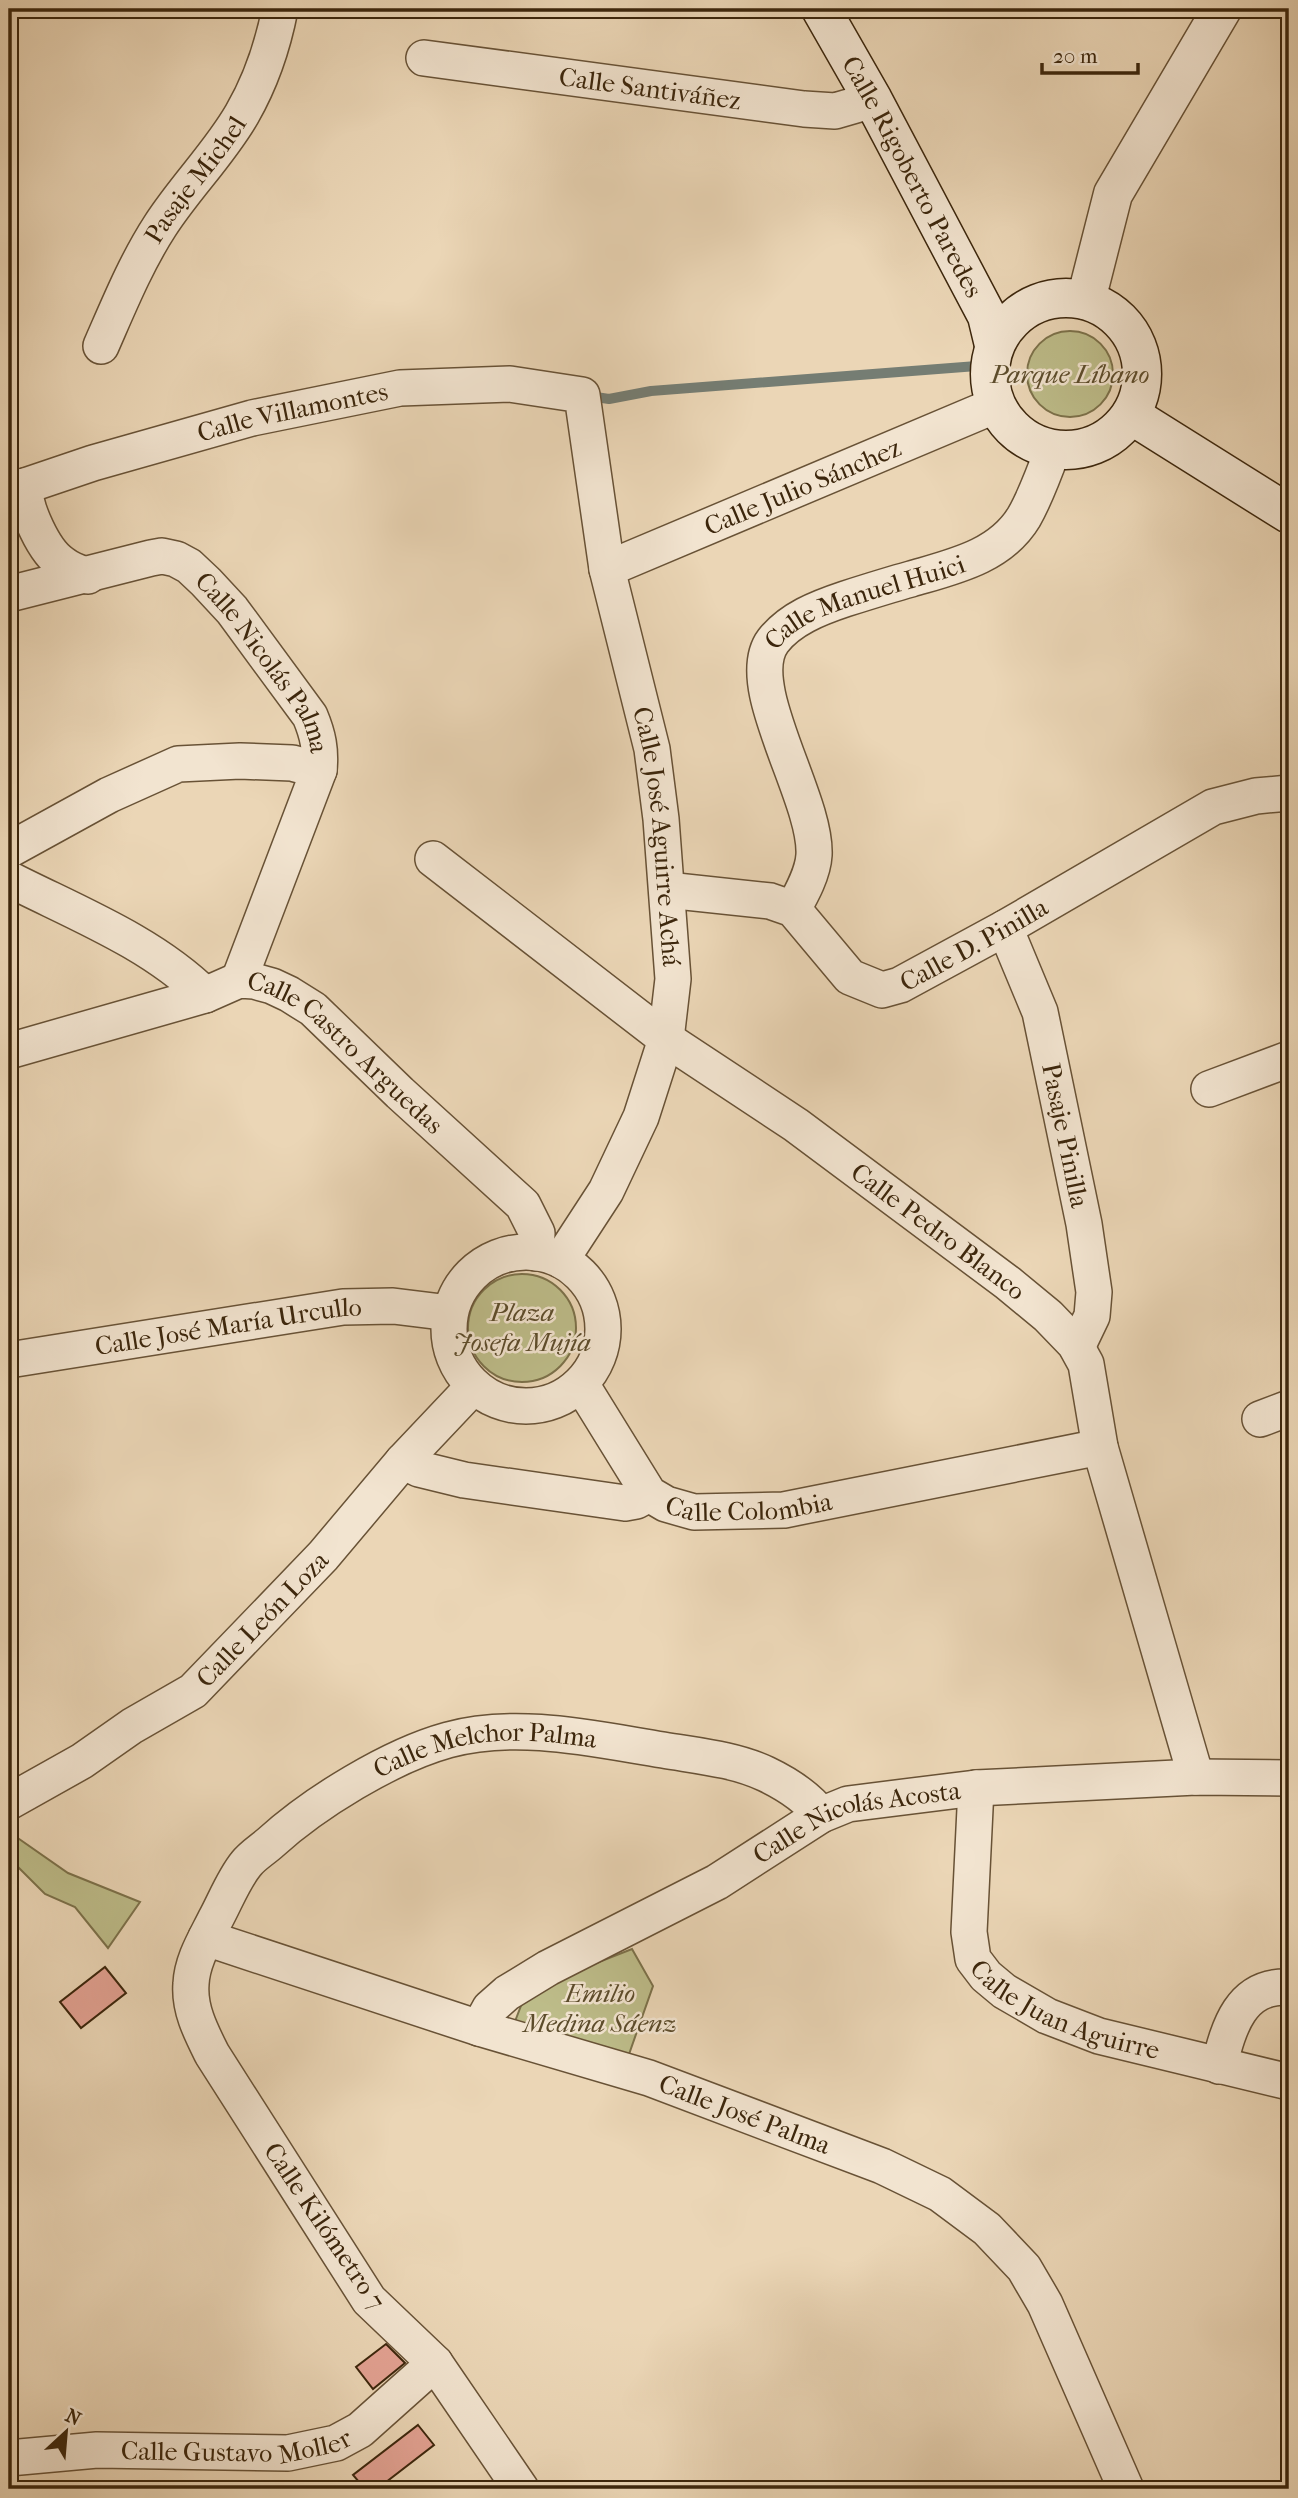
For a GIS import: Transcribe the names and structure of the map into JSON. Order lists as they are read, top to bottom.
{
  "streets": {
    "main road": ["Calle Rigoberto Paredes"],
    "street": [
      "Calle Santiváñez",
      "Pasaje Michel",
      "Calle Villamontes",
      "Calle Julio Sánchez",
      "Calle Manuel Huici",
      "Calle Nicolás Palma",
      "Calle José Aguirre Achá",
      "Calle D. Pinilla",
      "Calle Castro Arguedas",
      "Pasaje Pinilla",
      "Calle Pedro Blanco",
      "Calle José María Urcullo",
      "Calle Colombia",
      "Calle León Loza",
      "Calle Melchor Palma",
      "Calle Nicolás Acosta",
      "Calle Juan Aguirre",
      "Calle José Palma",
      "Calle Kilómetro 7",
      "Calle Gustavo Moller"
    ]
  },
  "crossings": [
    ["Calle Santiváñez", "Calle Rigoberto Paredes"],
    ["Calle Rigoberto Paredes", "Calle Julio Sánchez"],
    ["Calle Rigoberto Paredes", "Calle Manuel Huici"],
    ["Calle Villamontes", "Calle José Aguirre Achá"],
    ["Calle Julio Sánchez", "Calle Manuel Huici"],
    ["Calle Julio Sánchez", "Calle José Aguirre Achá"],
    ["Calle Manuel Huici", "Calle D. Pinilla"],
    ["Calle Nicolás Palma", "Calle Castro Arguedas"],
    ["Calle José Aguirre Achá", "Calle Castro Arguedas"],
    ["Calle José Aguirre Achá", "Calle Pedro Blanco"],
    ["Calle José Aguirre Achá", "Calle José María Urcullo"],
    ["Calle José Aguirre Achá", "Calle León Loza"],
    ["Calle D. Pinilla", "Pasaje Pinilla"],
    ["Calle Castro Arguedas", "Calle José María Urcullo"],
    ["Calle Castro Arguedas", "Calle León Loza"],
    ["Pasaje Pinilla", "Calle Pedro Blanco"],
    ["Calle Pedro Blanco", "Calle Colombia"],
    ["Calle Pedro Blanco", "Calle Nicolás Acosta"],
    ["Calle José María Urcullo", "Calle León Loza"],
    ["Calle Colombia", "Calle León Loza"],
    ["Calle Melchor Palma", "Calle Nicolás Acosta"],
    ["Calle Melchor Palma", "Calle José Palma"],
    ["Calle Melchor Palma", "Calle Kilómetro 7"],
    ["Calle Nicolás Acosta", "Calle Juan Aguirre"],
    ["Calle Nicolás Acosta", "Calle José Palma"],
    ["Calle José Palma", "Calle Kilómetro 7"],
    ["Calle Kilómetro 7", "Calle Gustavo Moller"]
  ],
  "parks": ["Parque Líbano", "Plaza Josefa Mujía", "Emilio Medina Sáenz"],
  "scale_bar": "20 m",
  "north": "top right"
}
